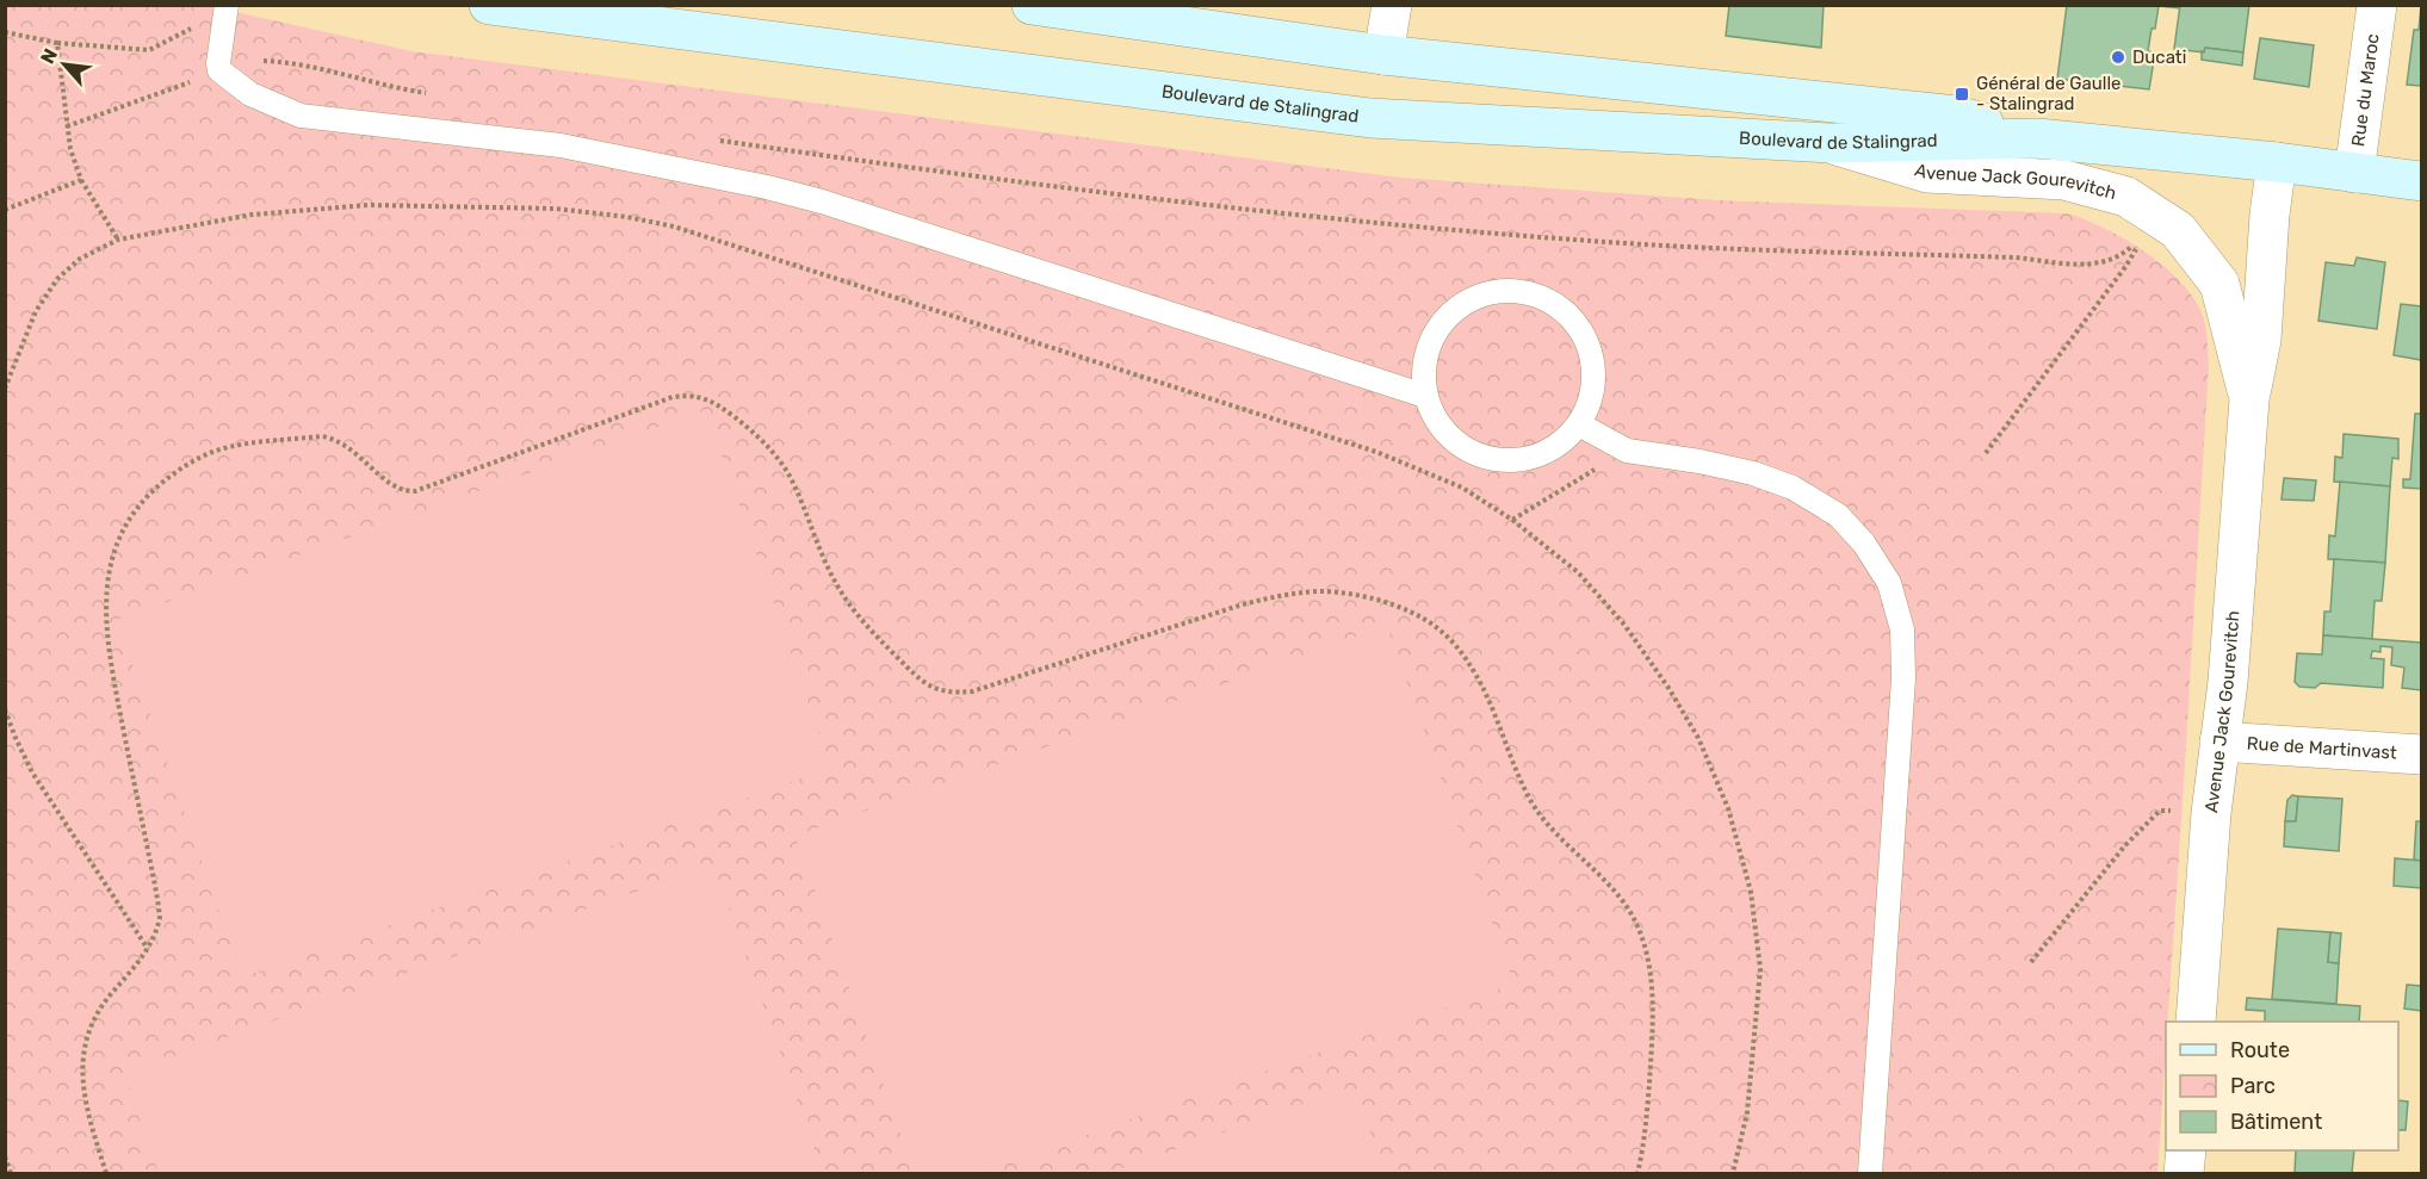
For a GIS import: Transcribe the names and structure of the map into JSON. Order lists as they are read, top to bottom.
{
  "streets": {
    "main road": ["Boulevard de Stalingrad"],
    "street": ["Rue du Maroc", "Avenue Jack Gourevitch", "Rue de Martinvast"]
  },
  "crossings": [
    ["Rue du Maroc", "Boulevard de Stalingrad"],
    ["Boulevard de Stalingrad", "Avenue Jack Gourevitch"],
    ["Avenue Jack Gourevitch", "Rue de Martinvast"]
  ],
  "places": {
    "other": ["Ducati"],
    "transit": ["Général de Gaulle - Stalingrad"]
  },
  "legend": ["Route", "Parc", "Bâtiment"],
  "north": "top left"
}
